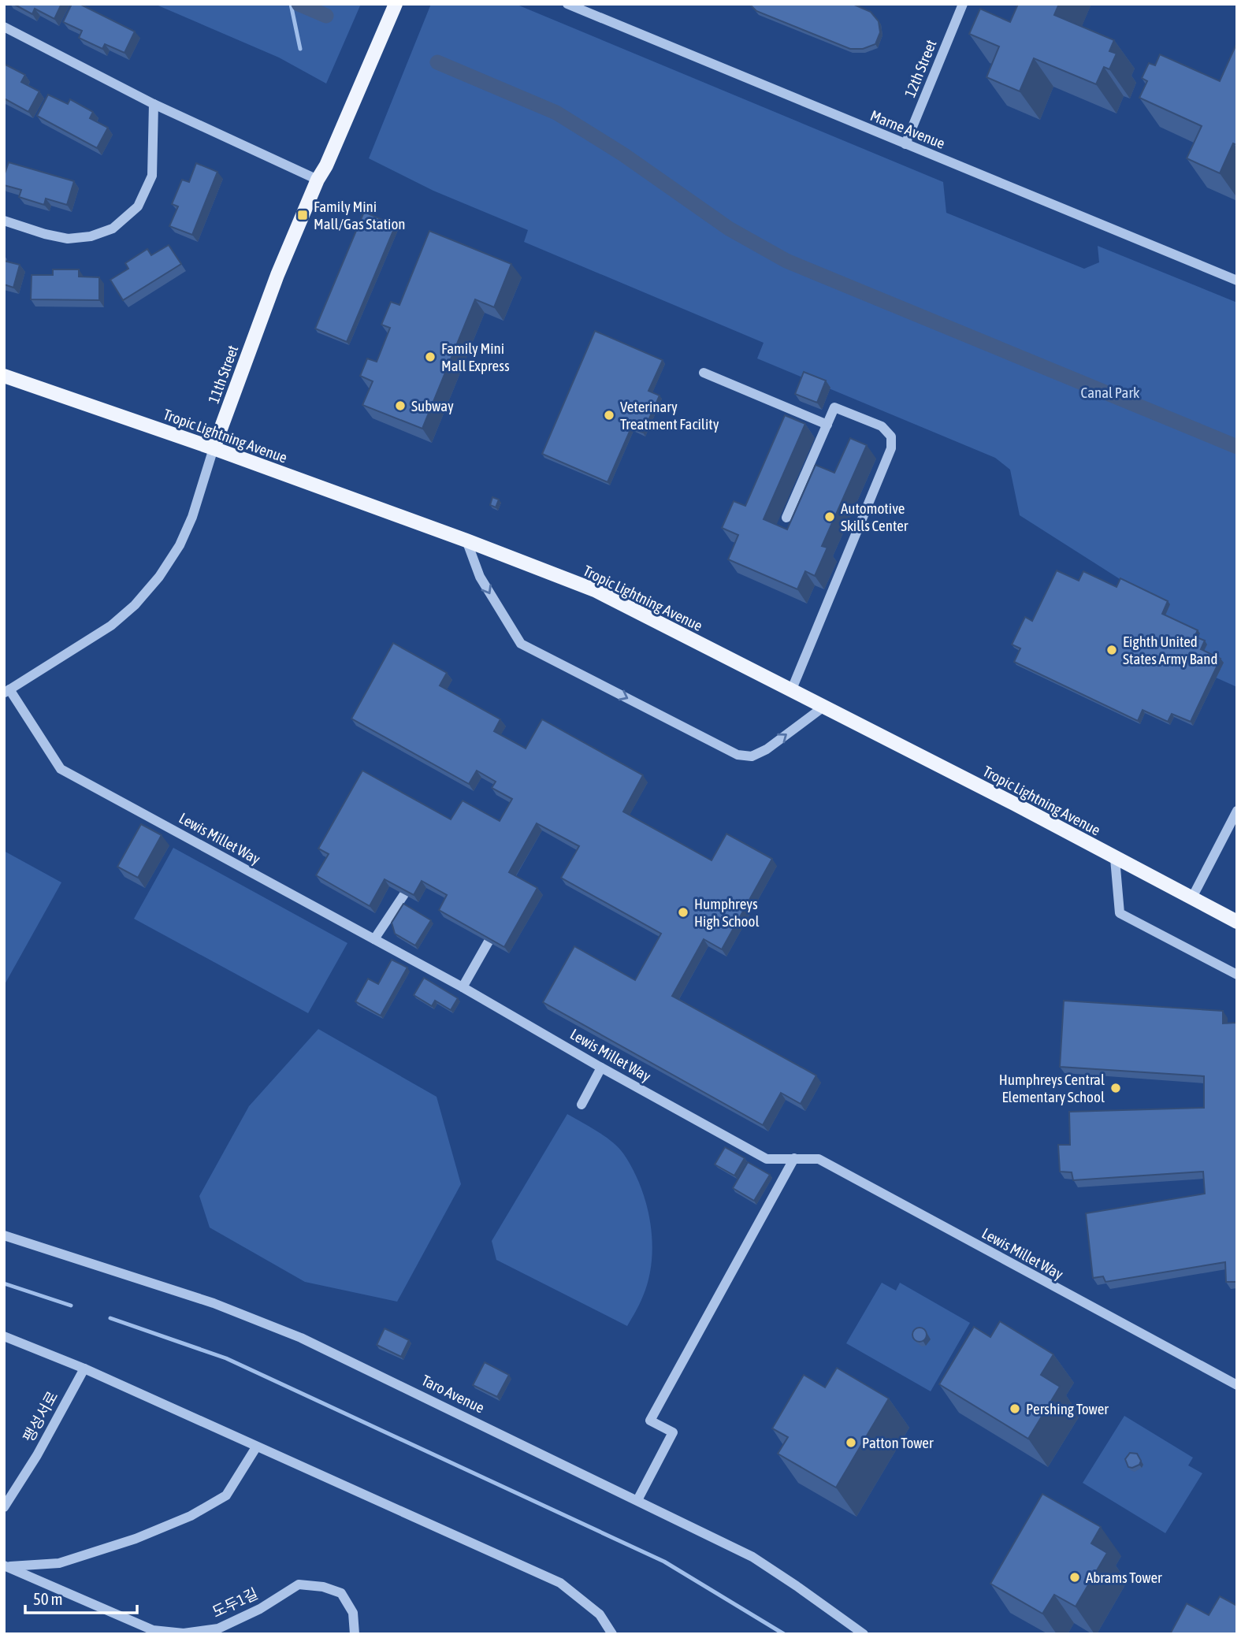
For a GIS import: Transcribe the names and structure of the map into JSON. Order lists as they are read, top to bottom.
{
  "streets": {
    "main road": ["11th Street", "Tropic Lightning Avenue"],
    "street": [
      "12th Street",
      "Marne Avenue",
      "Lewis Millet Way",
      "Taro Avenue",
      "팽성서로",
      "도두1길"
    ]
  },
  "crossings": [
    ["12th Street", "Marne Avenue"],
    ["11th Street", "Tropic Lightning Avenue"],
    ["11th Street", "Lewis Millet Way"]
  ],
  "parks": ["Canal Park"],
  "places": {
    "transit": ["Family Mini Mall/Gas Station"],
    "other": [
      "Family Mini Mall Express",
      "Subway",
      "Veterinary Treatment Facility",
      "Automotive Skills Center",
      "Eighth United States Army Band",
      "Humphreys High School",
      "Humphreys Central Elementary School",
      "Pershing Tower",
      "Patton Tower",
      "Abrams Tower"
    ]
  },
  "scale_bar": "50 m"
}
